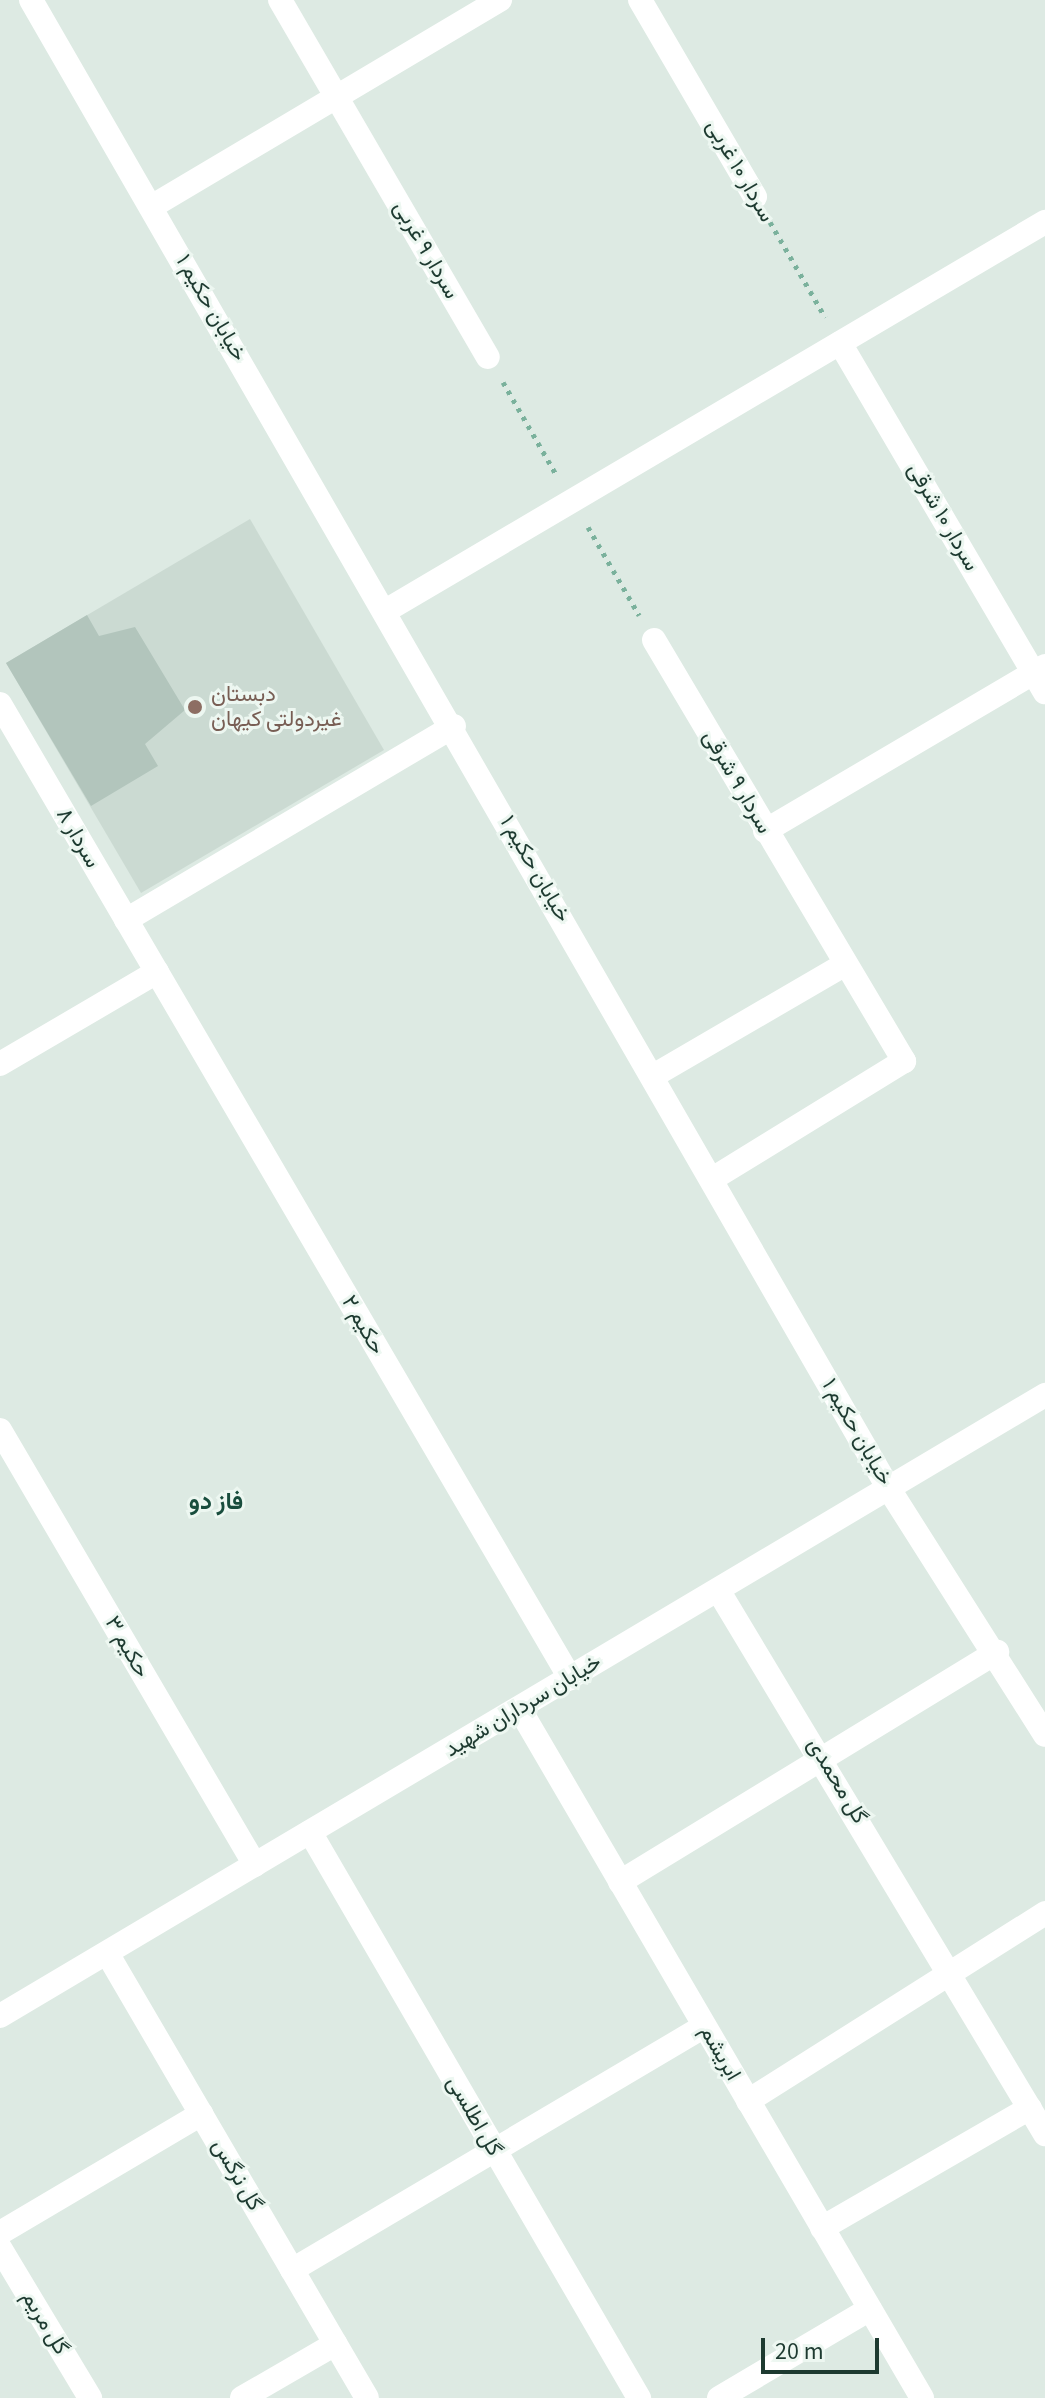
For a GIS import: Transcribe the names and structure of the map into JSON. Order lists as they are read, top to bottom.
{
  "streets": {
    "street": [
      "سردار ۱۰ غربی",
      "سردار ۹ غربی",
      "خیابان حکیم ۱",
      "سردار ۱۰ شرقی",
      "سردار ۹ شرقی",
      "سردار ۸",
      "حکیم ۲",
      "حکیم ۳",
      "خیابان سرداران شهید",
      "گل محمدی",
      "ابریشم",
      "گل اطلسی",
      "گل نرگس",
      "گل مریم"
    ]
  },
  "crossings": [
    ["سردار ۱۰ غربی", "سردار ۱۰ شرقی"],
    ["خیابان حکیم ۱", "سردار ۹ شرقی"],
    ["خیابان حکیم ۱", "خیابان سرداران شهید"],
    ["سردار ۸", "حکیم ۲"],
    ["حکیم ۲", "خیابان سرداران شهید"],
    ["حکیم ۳", "خیابان سرداران شهید"],
    ["خیابان سرداران شهید", "گل محمدی"],
    ["خیابان سرداران شهید", "ابریشم"],
    ["خیابان سرداران شهید", "گل اطلسی"],
    ["خیابان سرداران شهید", "گل نرگس"]
  ],
  "districts": ["فاز دو"],
  "places": ["دبستان غیردولتی کیهان"],
  "scale_bar": "20 m"
}
